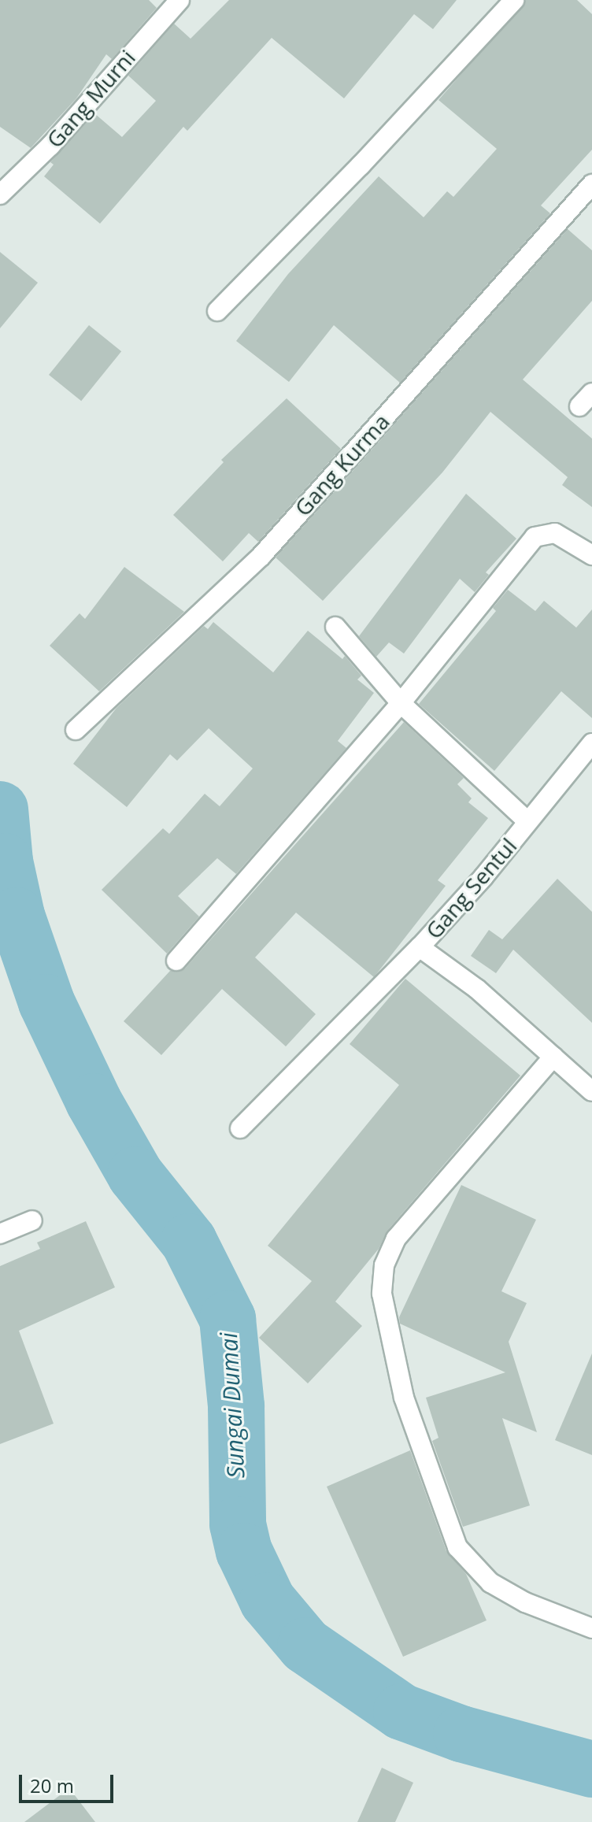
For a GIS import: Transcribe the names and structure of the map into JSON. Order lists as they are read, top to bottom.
{
  "streets": {
    "street": ["Gang Murni", "Gang Kurma", "Gang Sentul"]
  },
  "water": ["Sungai Dumai"],
  "scale_bar": "20 m"
}
